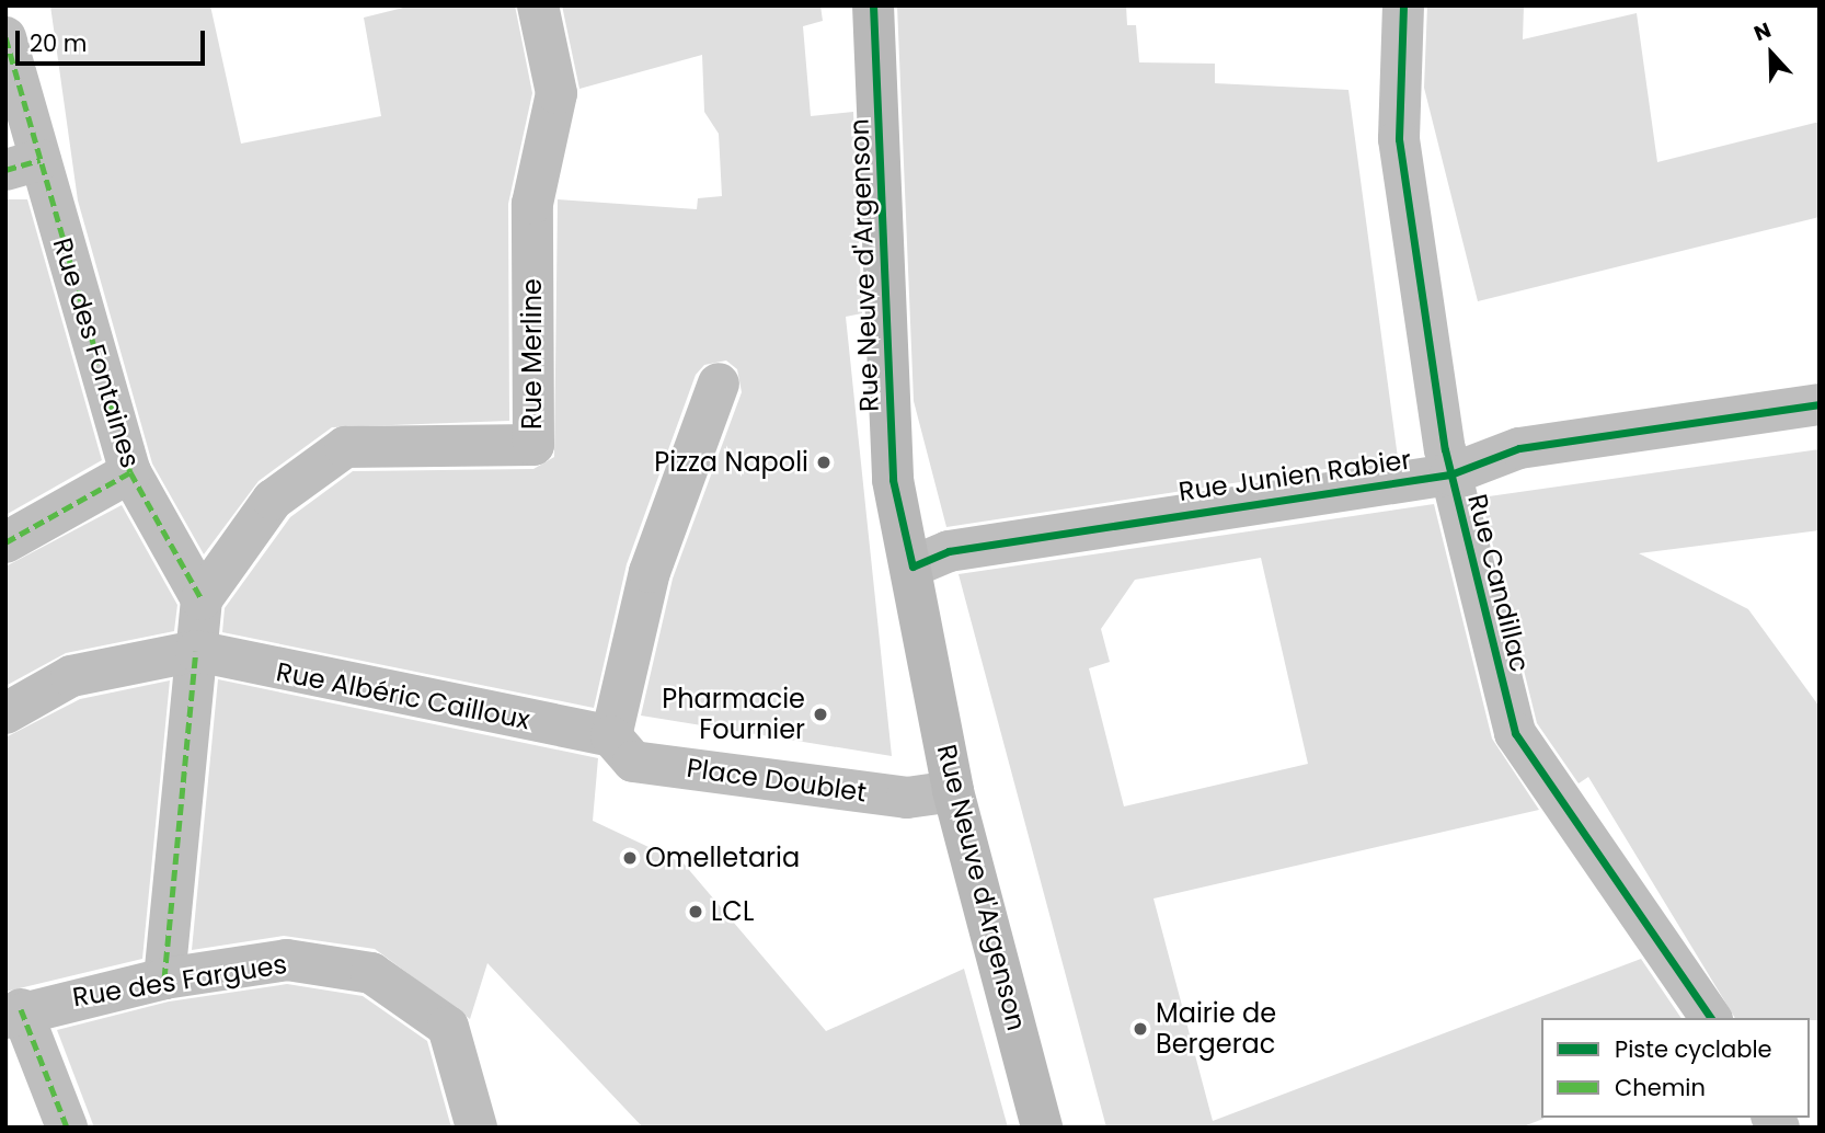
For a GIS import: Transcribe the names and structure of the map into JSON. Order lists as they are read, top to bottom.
{
  "streets": {
    "main road": ["Rue Neuve d'Argenson"],
    "street": [
      "Rue des Fontaines",
      "Rue Merline",
      "Rue Junien Rabier",
      "Rue Candillac",
      "Rue Albéric Cailloux",
      "Place Doublet",
      "Rue des Fargues"
    ]
  },
  "crossings": [
    ["Rue Neuve d'Argenson", "Rue Junien Rabier"],
    ["Rue Neuve d'Argenson", "Place Doublet"],
    ["Rue des Fontaines", "Rue Merline"],
    ["Rue Junien Rabier", "Rue Candillac"],
    ["Rue Albéric Cailloux", "Place Doublet"]
  ],
  "places": [
    "Pizza Napoli",
    "Pharmacie Fournier",
    "Omelletaria",
    "LCL",
    "Mairie de Bergerac"
  ],
  "legend": ["Piste cyclable", "Chemin"],
  "scale_bar": "20 m",
  "north": "top"
}
